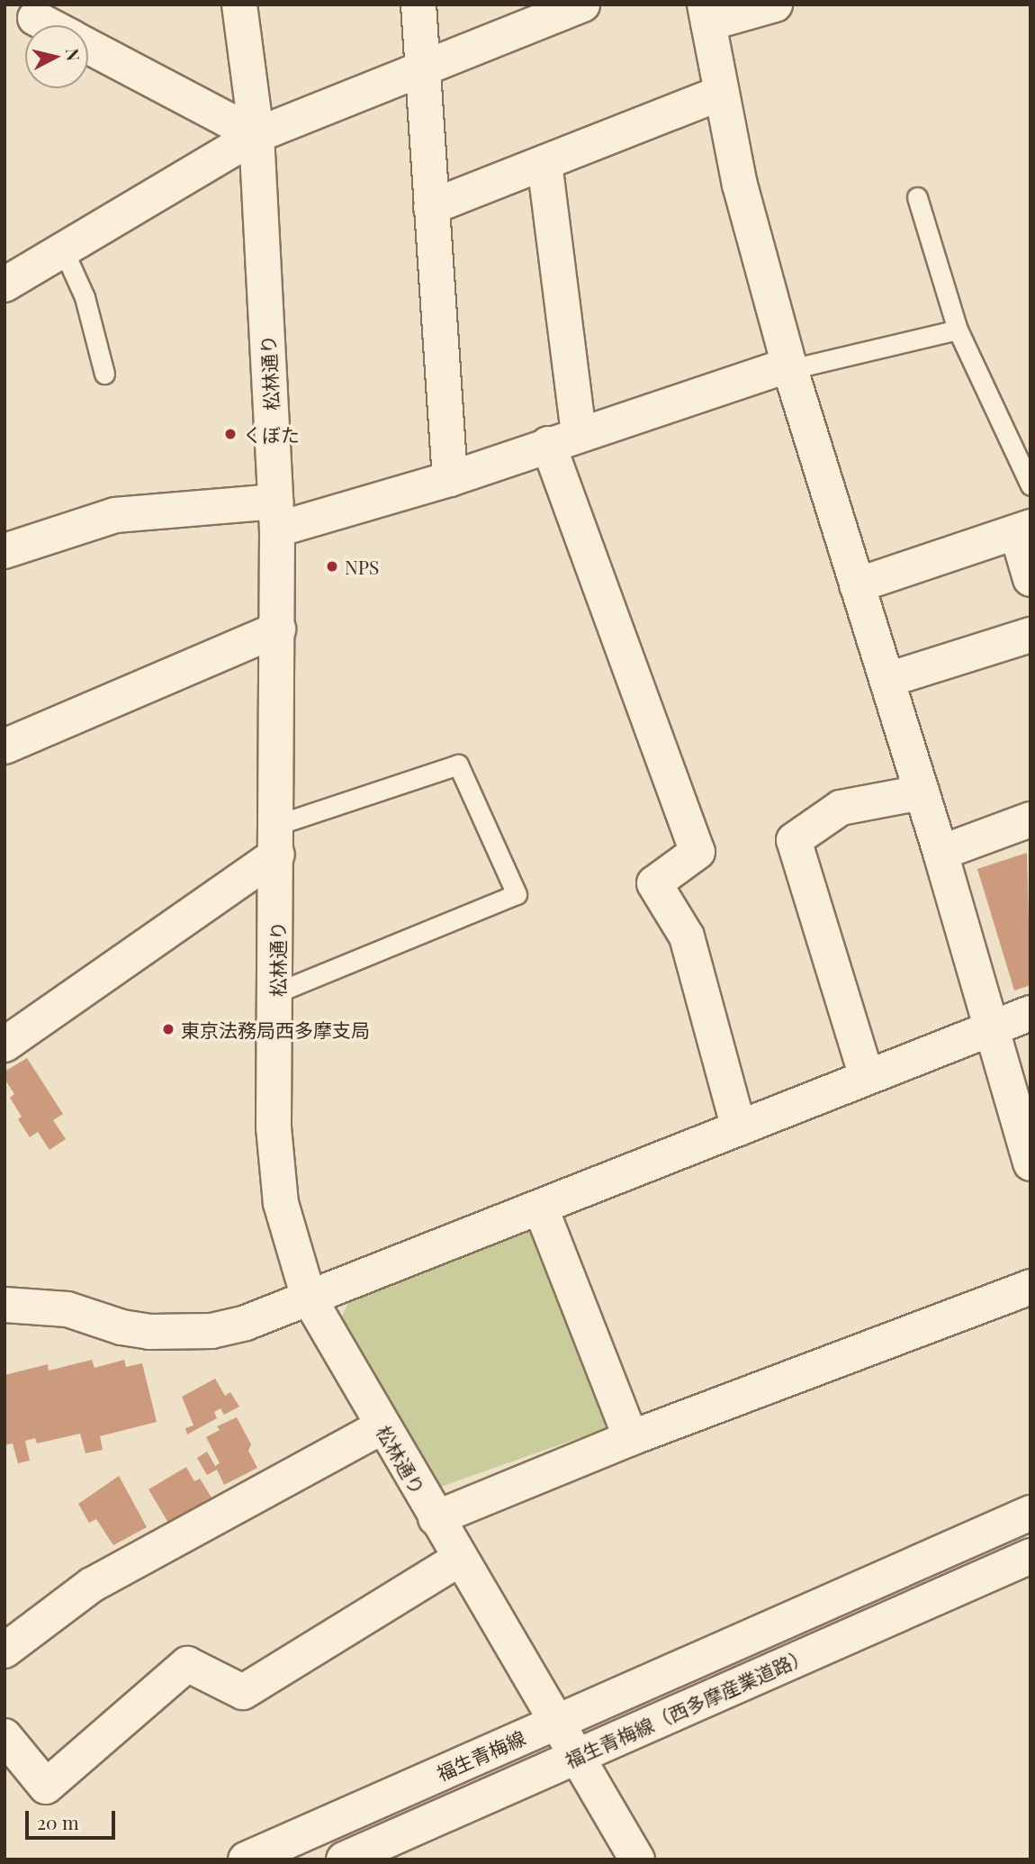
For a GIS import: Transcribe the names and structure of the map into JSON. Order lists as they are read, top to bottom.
{
  "streets": {
    "street": ["松林通り", "福生青梅線（西多摩産業道路）", "福生青梅線"]
  },
  "crossings": [
    ["松林通り", "福生青梅線（西多摩産業道路）"],
    ["松林通り", "福生青梅線"],
    ["福生青梅線（西多摩産業道路）", "福生青梅線"]
  ],
  "places": ["くぼた", "NPS", "東京法務局西多摩支局"],
  "scale_bar": "20 m",
  "north": "right"
}
